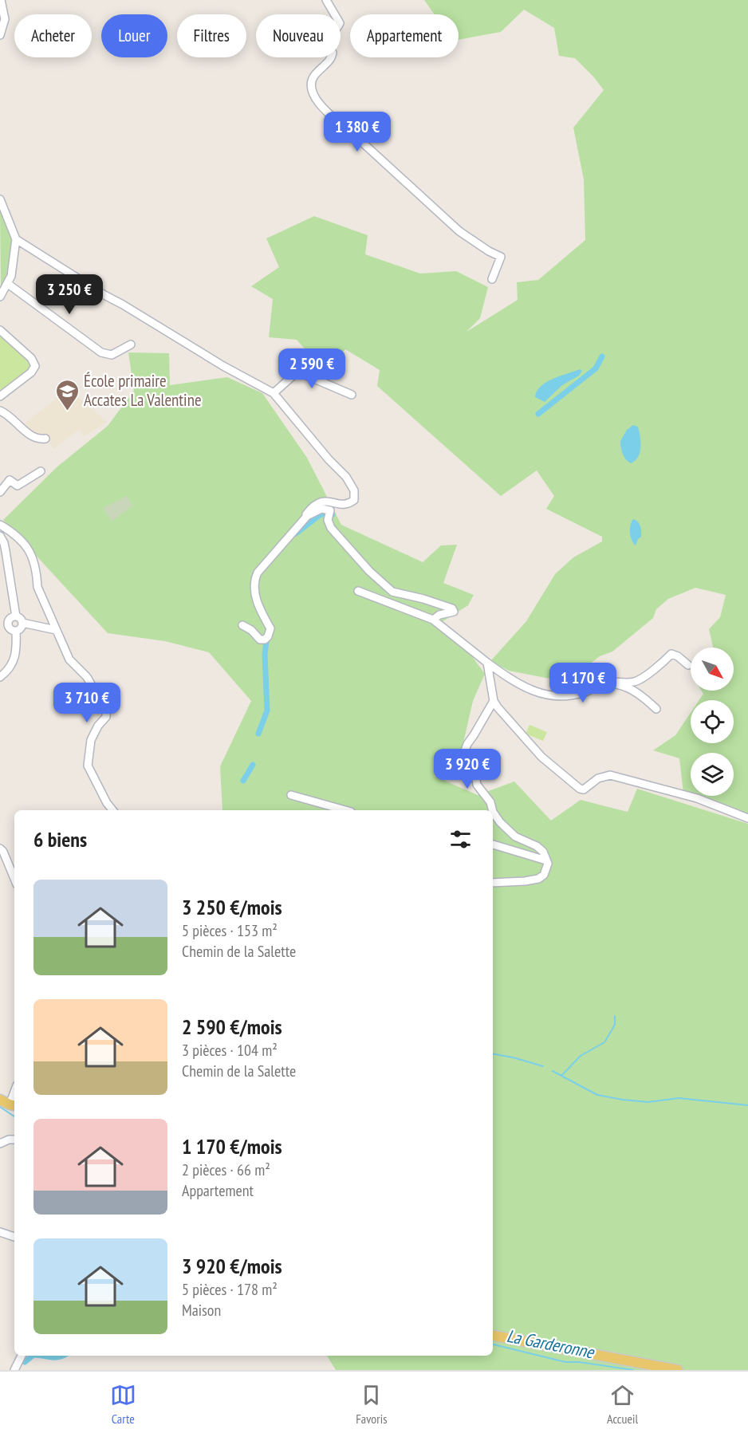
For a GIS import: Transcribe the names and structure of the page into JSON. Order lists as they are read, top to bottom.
{
  "water": ["La Garderonne"],
  "places": {
    "school or university": ["École primaire Accates La Valentine"]
  },
  "north": "bottom right",
  "page": {
    "chip": [
      "Acheter",
      "Louer",
      "Filtres",
      "Nouveau",
      "Appartement"
    ],
    "price": [
      "1 380 €",
      "3 250 €",
      "2 590 €",
      "1 170 €",
      "3 710 €",
      "3 920 €"
    ],
    "heading": "6 biens",
    "list": [
      {
        "name": "3 250 €/mois",
        "note": "5 pièces · 153 m² · Chemin de la Salette"
      },
      {
        "name": "2 590 €/mois",
        "note": "3 pièces · 104 m² · Chemin de la Salette"
      },
      {
        "name": "1 170 €/mois",
        "note": "2 pièces · 66 m² · Appartement"
      },
      {
        "name": "3 920 €/mois",
        "note": "5 pièces · 178 m² · Maison"
      }
    ],
    "tabs": ["Carte", "Favoris", "Accueil"]
  }
}
